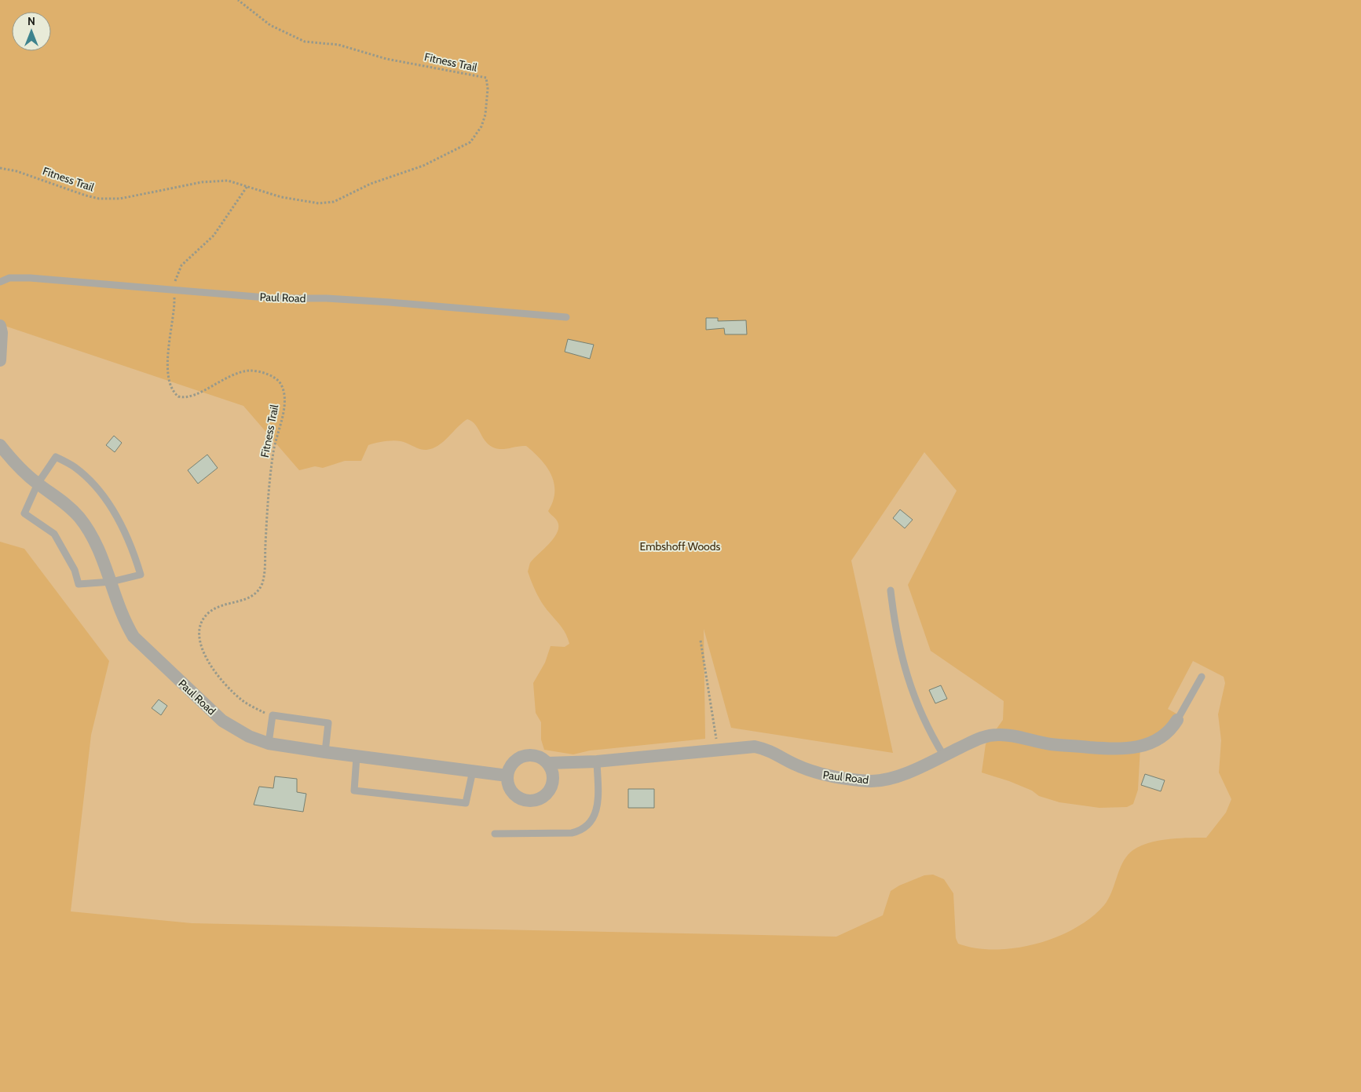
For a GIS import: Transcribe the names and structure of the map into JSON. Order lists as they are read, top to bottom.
{
  "streets": {
    "street": ["Paul Road"],
    "path": ["Fitness Trail"]
  },
  "crossings": [
    ["Fitness Trail", "Paul Road"]
  ],
  "parks": ["Embshoff Woods"],
  "north": "top"
}
